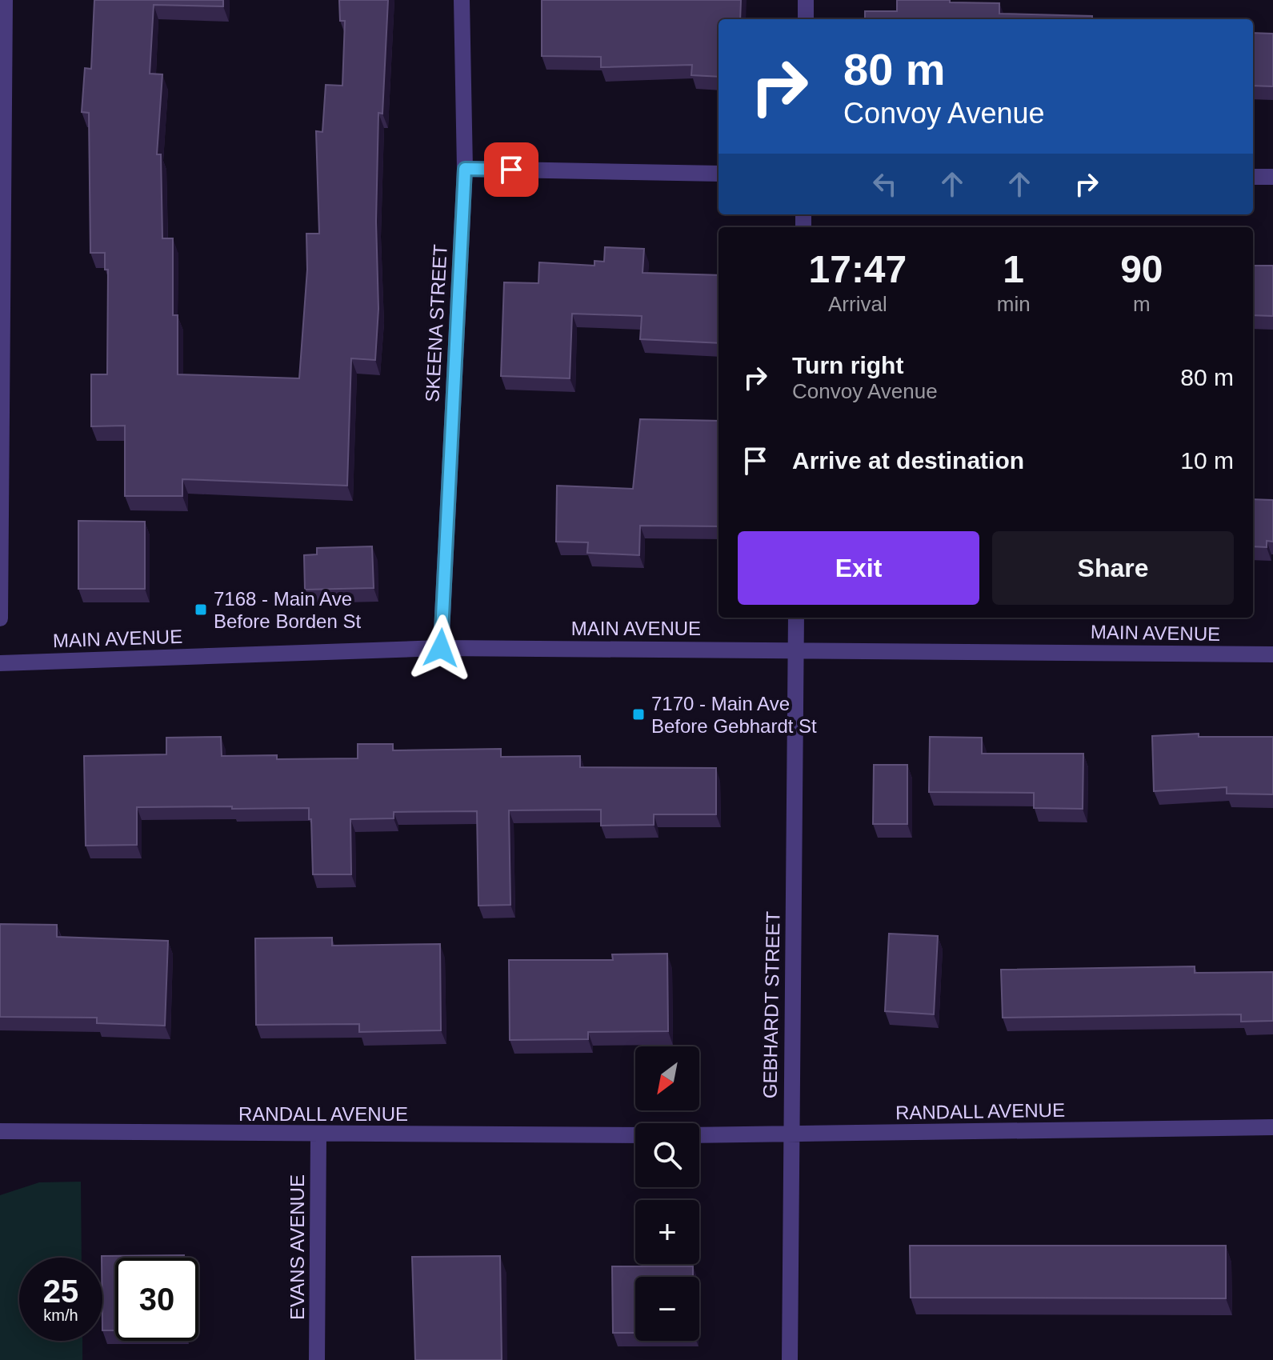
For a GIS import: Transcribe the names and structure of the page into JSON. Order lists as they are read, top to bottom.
{
  "streets": {
    "street": [
      "SKEENA STREET",
      "MAIN AVENUE",
      "GEBHARDT STREET",
      "RANDALL AVENUE",
      "EVANS AVENUE"
    ]
  },
  "crossings": [
    ["SKEENA STREET", "MAIN AVENUE"],
    ["MAIN AVENUE", "GEBHARDT STREET"],
    ["GEBHARDT STREET", "RANDALL AVENUE"],
    ["RANDALL AVENUE", "EVANS AVENUE"]
  ],
  "places": {
    "transit": ["7168 - Main Ave Before Borden St", "7170 - Main Ave Before Gebhardt St"]
  },
  "north": "bottom left",
  "page": {
    "turn": ["80 m", "Convoy Avenue"],
    "eta": [
      "17:47",
      "Arrival",
      "1",
      "min",
      "90",
      "m"
    ],
    "list": [
      {
        "name": "Turn right",
        "note": "Convoy Avenue",
        "value": "80 m"
      },
      {
        "name": "Arrive at destination",
        "value": "10 m"
      }
    ],
    "buttons": ["Exit", "Share"],
    "map_buttons": ["+", "−"],
    "speed": "25 km/h",
    "limit": "30"
  }
}
